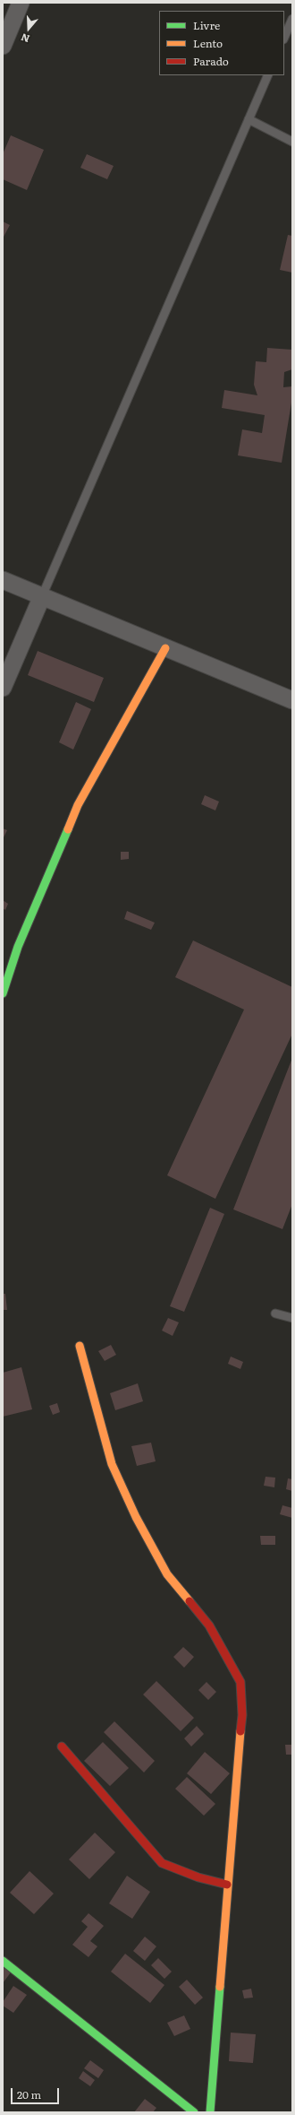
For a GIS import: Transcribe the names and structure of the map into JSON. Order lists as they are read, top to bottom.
{
  "legend": ["Livre", "Lento", "Parado"],
  "scale_bar": "20 m",
  "north": "bottom"
}
